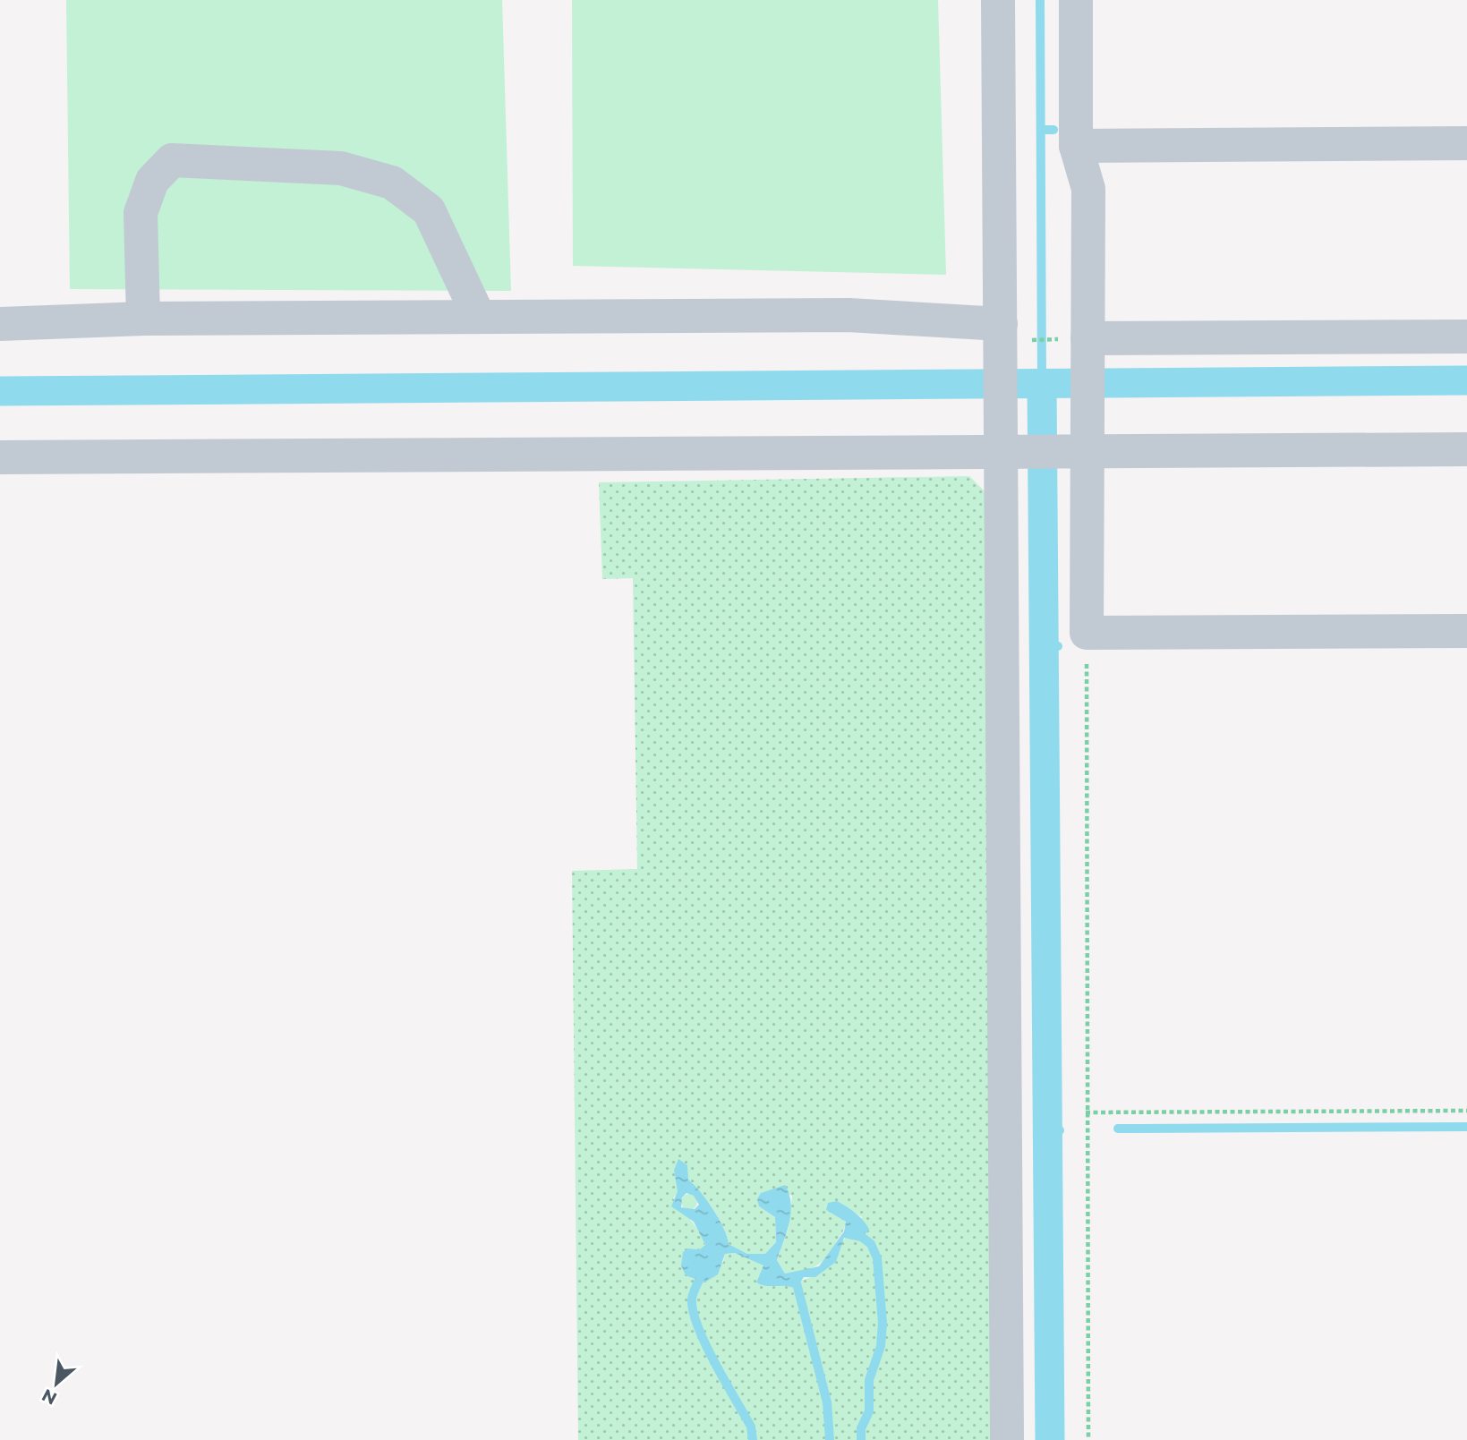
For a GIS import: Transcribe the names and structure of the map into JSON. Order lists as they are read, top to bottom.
{
  "north": "bottom left"
}
